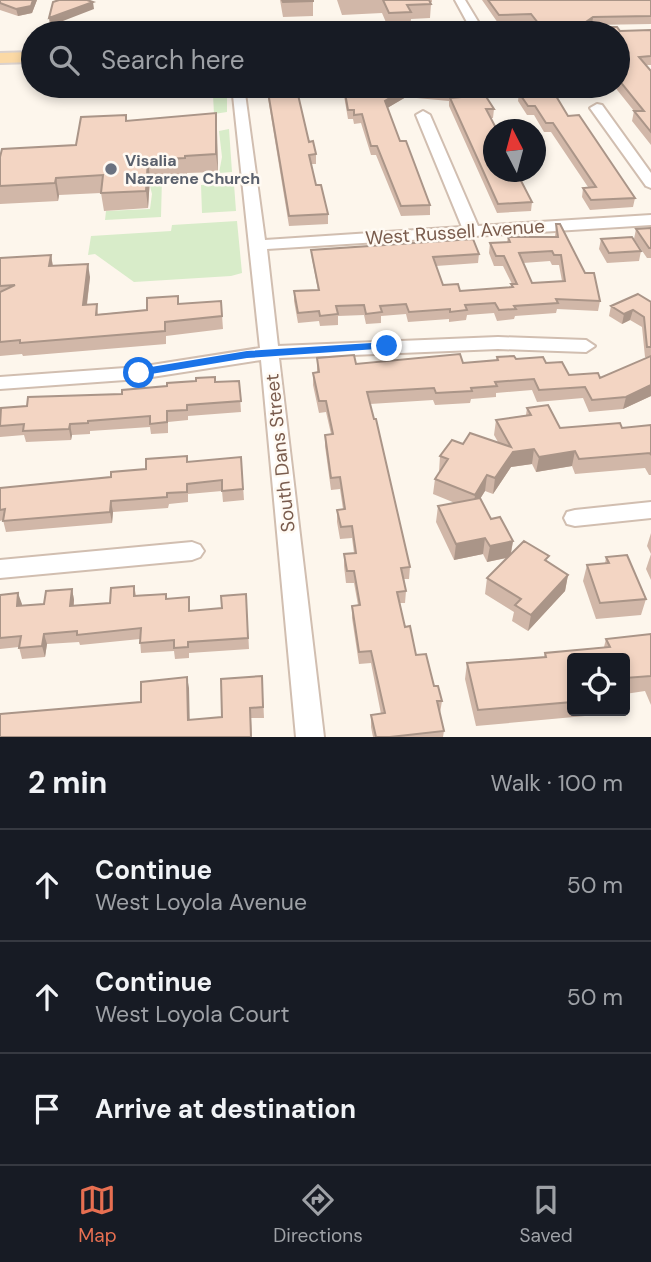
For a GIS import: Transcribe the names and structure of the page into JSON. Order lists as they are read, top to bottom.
{
  "streets": {
    "street": ["West Russell Avenue", "South Dans Street"]
  },
  "crossings": [
    ["West Russell Avenue", "South Dans Street"]
  ],
  "places": ["Visalia Nazarene Church"],
  "north": "top",
  "page": {
    "search": "Search here",
    "heading": ["2 min", "Walk · 100 m"],
    "list": [
      ["Continue", "West Loyola Avenue", "50 m"],
      ["Continue", "West Loyola Court", "50 m"],
      "Arrive at destination"
    ],
    "nav": ["Map", "Directions", "Saved"]
  }
}
